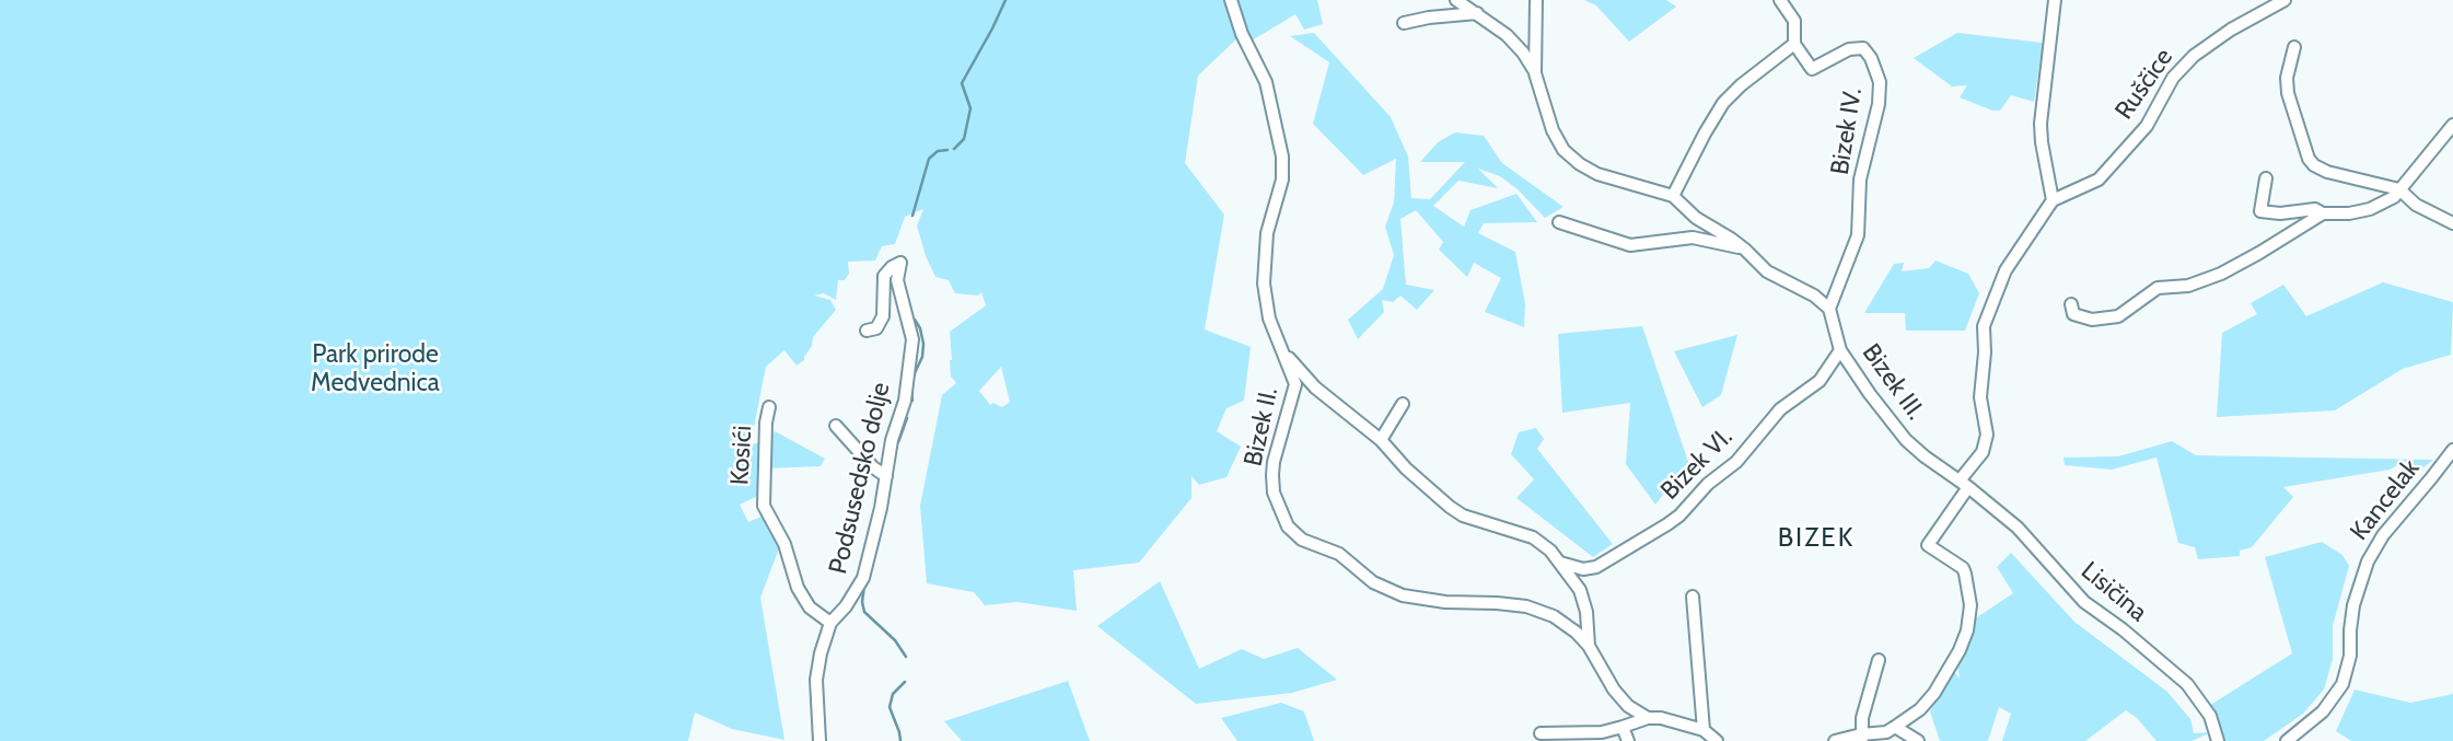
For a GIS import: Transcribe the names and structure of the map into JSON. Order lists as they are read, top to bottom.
{
  "streets": {
    "street": [
      "Ruščice",
      "Bizek IV.",
      "Bizek III.",
      "Bizek II.",
      "Kosići",
      "Bizek VI.",
      "Podsusedsko dolje",
      "Kancelak",
      "Lisičina"
    ]
  },
  "crossings": [
    ["Bizek IV.", "Bizek III."],
    ["Bizek III.", "Bizek VI."],
    ["Bizek III.", "Lisičina"],
    ["Kosići", "Podsusedsko dolje"]
  ],
  "districts": ["BIZEK"],
  "parks": ["Park prirode Medvednica"]
}
